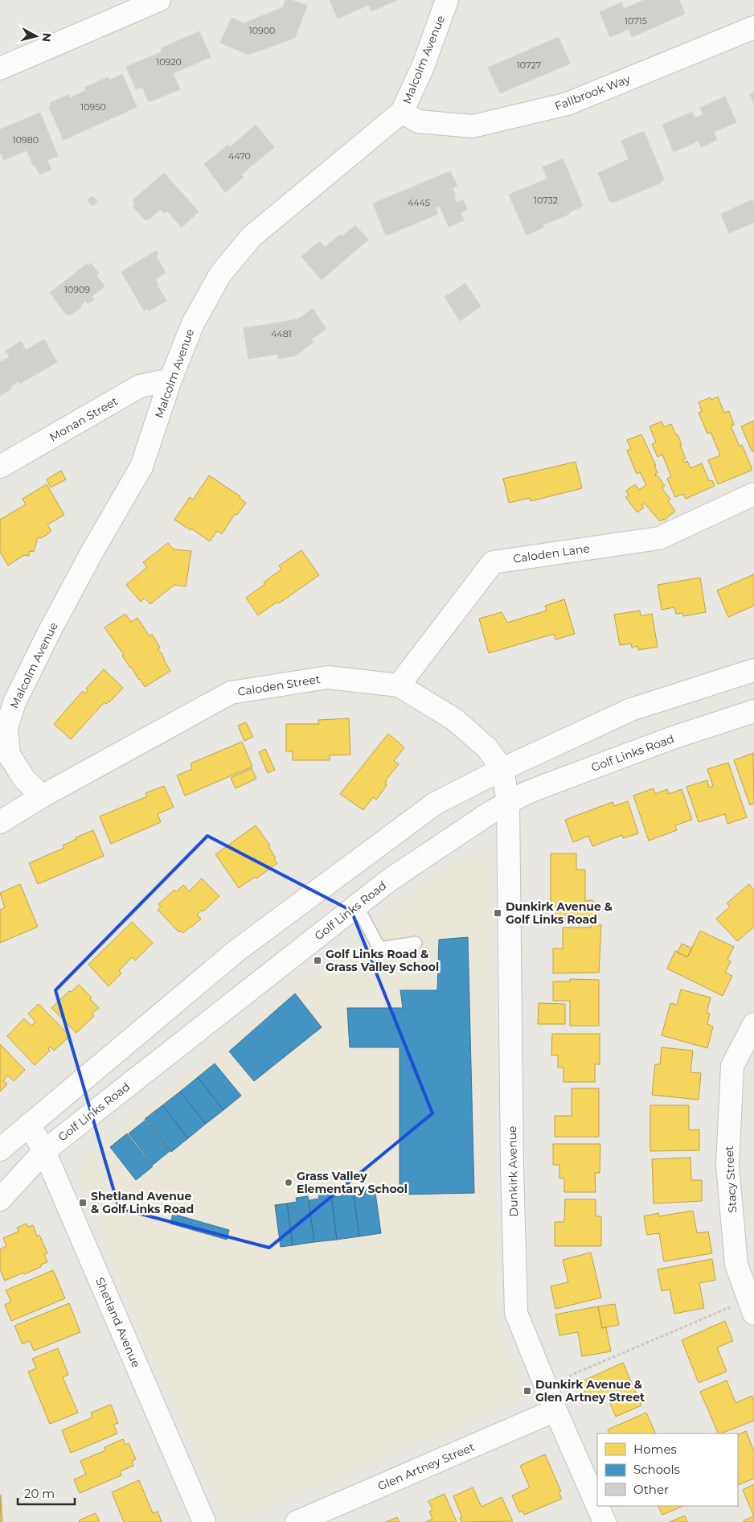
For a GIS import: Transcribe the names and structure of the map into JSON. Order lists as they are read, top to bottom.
{
  "streets": {
    "street": [
      "Malcolm Avenue",
      "Fallbrook Way",
      "Monan Street",
      "Caloden Lane",
      "Caloden Street",
      "Golf Links Road",
      "Dunkirk Avenue",
      "Stacy Street",
      "Shetland Avenue",
      "Glen Artney Street"
    ]
  },
  "crossings": [
    ["Malcolm Avenue", "Fallbrook Way"],
    ["Malcolm Avenue", "Monan Street"],
    ["Malcolm Avenue", "Caloden Street"],
    ["Caloden Lane", "Caloden Street"],
    ["Caloden Street", "Golf Links Road"],
    ["Caloden Street", "Dunkirk Avenue"],
    ["Golf Links Road", "Dunkirk Avenue"],
    ["Golf Links Road", "Shetland Avenue"],
    ["Dunkirk Avenue", "Glen Artney Street"]
  ],
  "places": {
    "transit": [
      "Dunkirk Avenue & Golf Links Road",
      "Golf Links Road & Grass Valley School",
      "Shetland Avenue & Golf Links Road",
      "Dunkirk Avenue & Glen Artney Street"
    ],
    "other": ["Grass Valley Elementary School"]
  },
  "house_numbers": [
    "10715",
    "10900",
    "10920",
    "10727",
    "10950",
    "10980",
    "4470",
    "10732",
    "4445",
    "10909",
    "4481"
  ],
  "legend": ["Homes", "Schools", "Other"],
  "scale_bar": "20 m",
  "north": "right"
}
